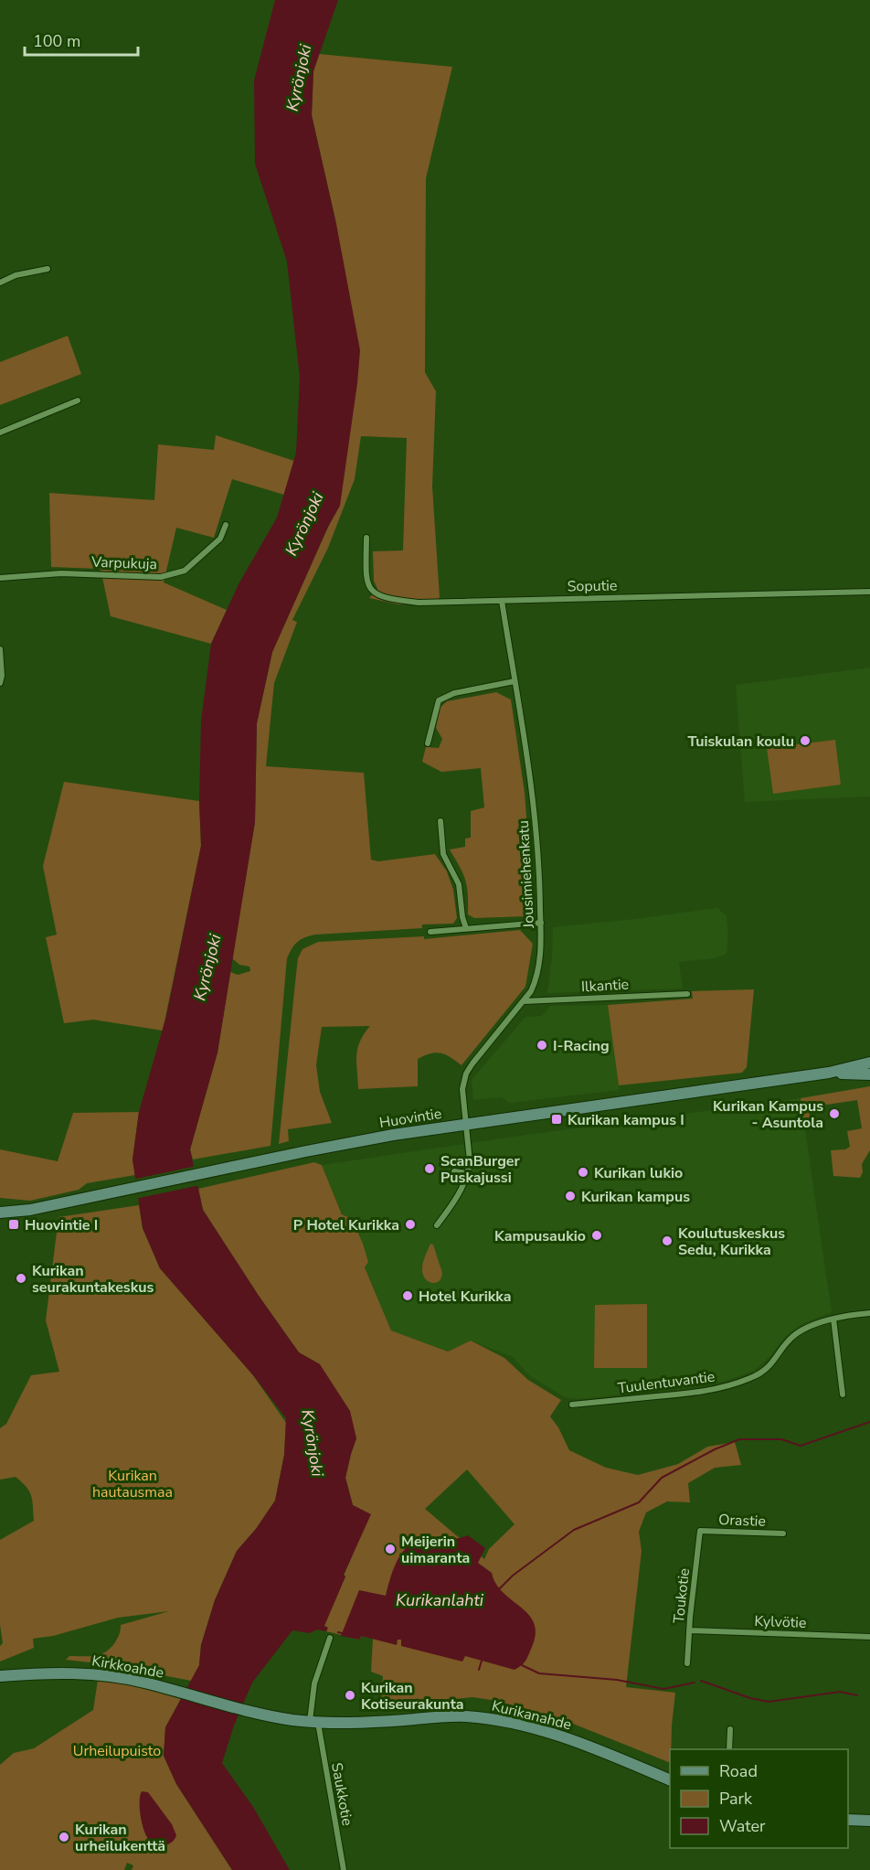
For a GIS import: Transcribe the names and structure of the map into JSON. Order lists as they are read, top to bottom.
{
  "streets": {
    "main road": ["Huovintie", "Kirkkoahde", "Kurikanahde"],
    "street": [
      "Varpukuja",
      "Soputie",
      "Jousimiehenkatu",
      "Ilkantie",
      "Tuulentuvantie",
      "Orastie",
      "Toukotie",
      "Kylvötie",
      "Saukkotie"
    ]
  },
  "crossings": [
    ["Soputie", "Jousimiehenkatu"],
    ["Jousimiehenkatu", "Ilkantie"],
    ["Jousimiehenkatu", "Huovintie"],
    ["Orastie", "Toukotie"],
    ["Toukotie", "Kylvötie"],
    ["Kirkkoahde", "Kurikanahde"],
    ["Kurikanahde", "Saukkotie"]
  ],
  "water": ["Kyrönjoki", "Kurikanlahti"],
  "parks": ["Kurikan hautausmaa", "Urheilupuisto"],
  "places": {
    "other": [
      "Tuiskulan koulu",
      "I-Racing",
      "Kurikan Kampus - Asuntola",
      "ScanBurger Puskajussi",
      "Kurikan lukio",
      "Kurikan kampus",
      "P Hotel Kurikka",
      "Kampusaukio",
      "Koulutuskeskus Sedu, Kurikka",
      "Kurikan seurakuntakeskus",
      "Hotel Kurikka",
      "Meijerin uimaranta",
      "Kurikan Kotiseurakunta",
      "Kurikan urheilukenttä"
    ],
    "transit": ["Kurikan kampus I", "Huovintie I"]
  },
  "legend": ["Road", "Park", "Water"],
  "scale_bar": "100 m"
}
